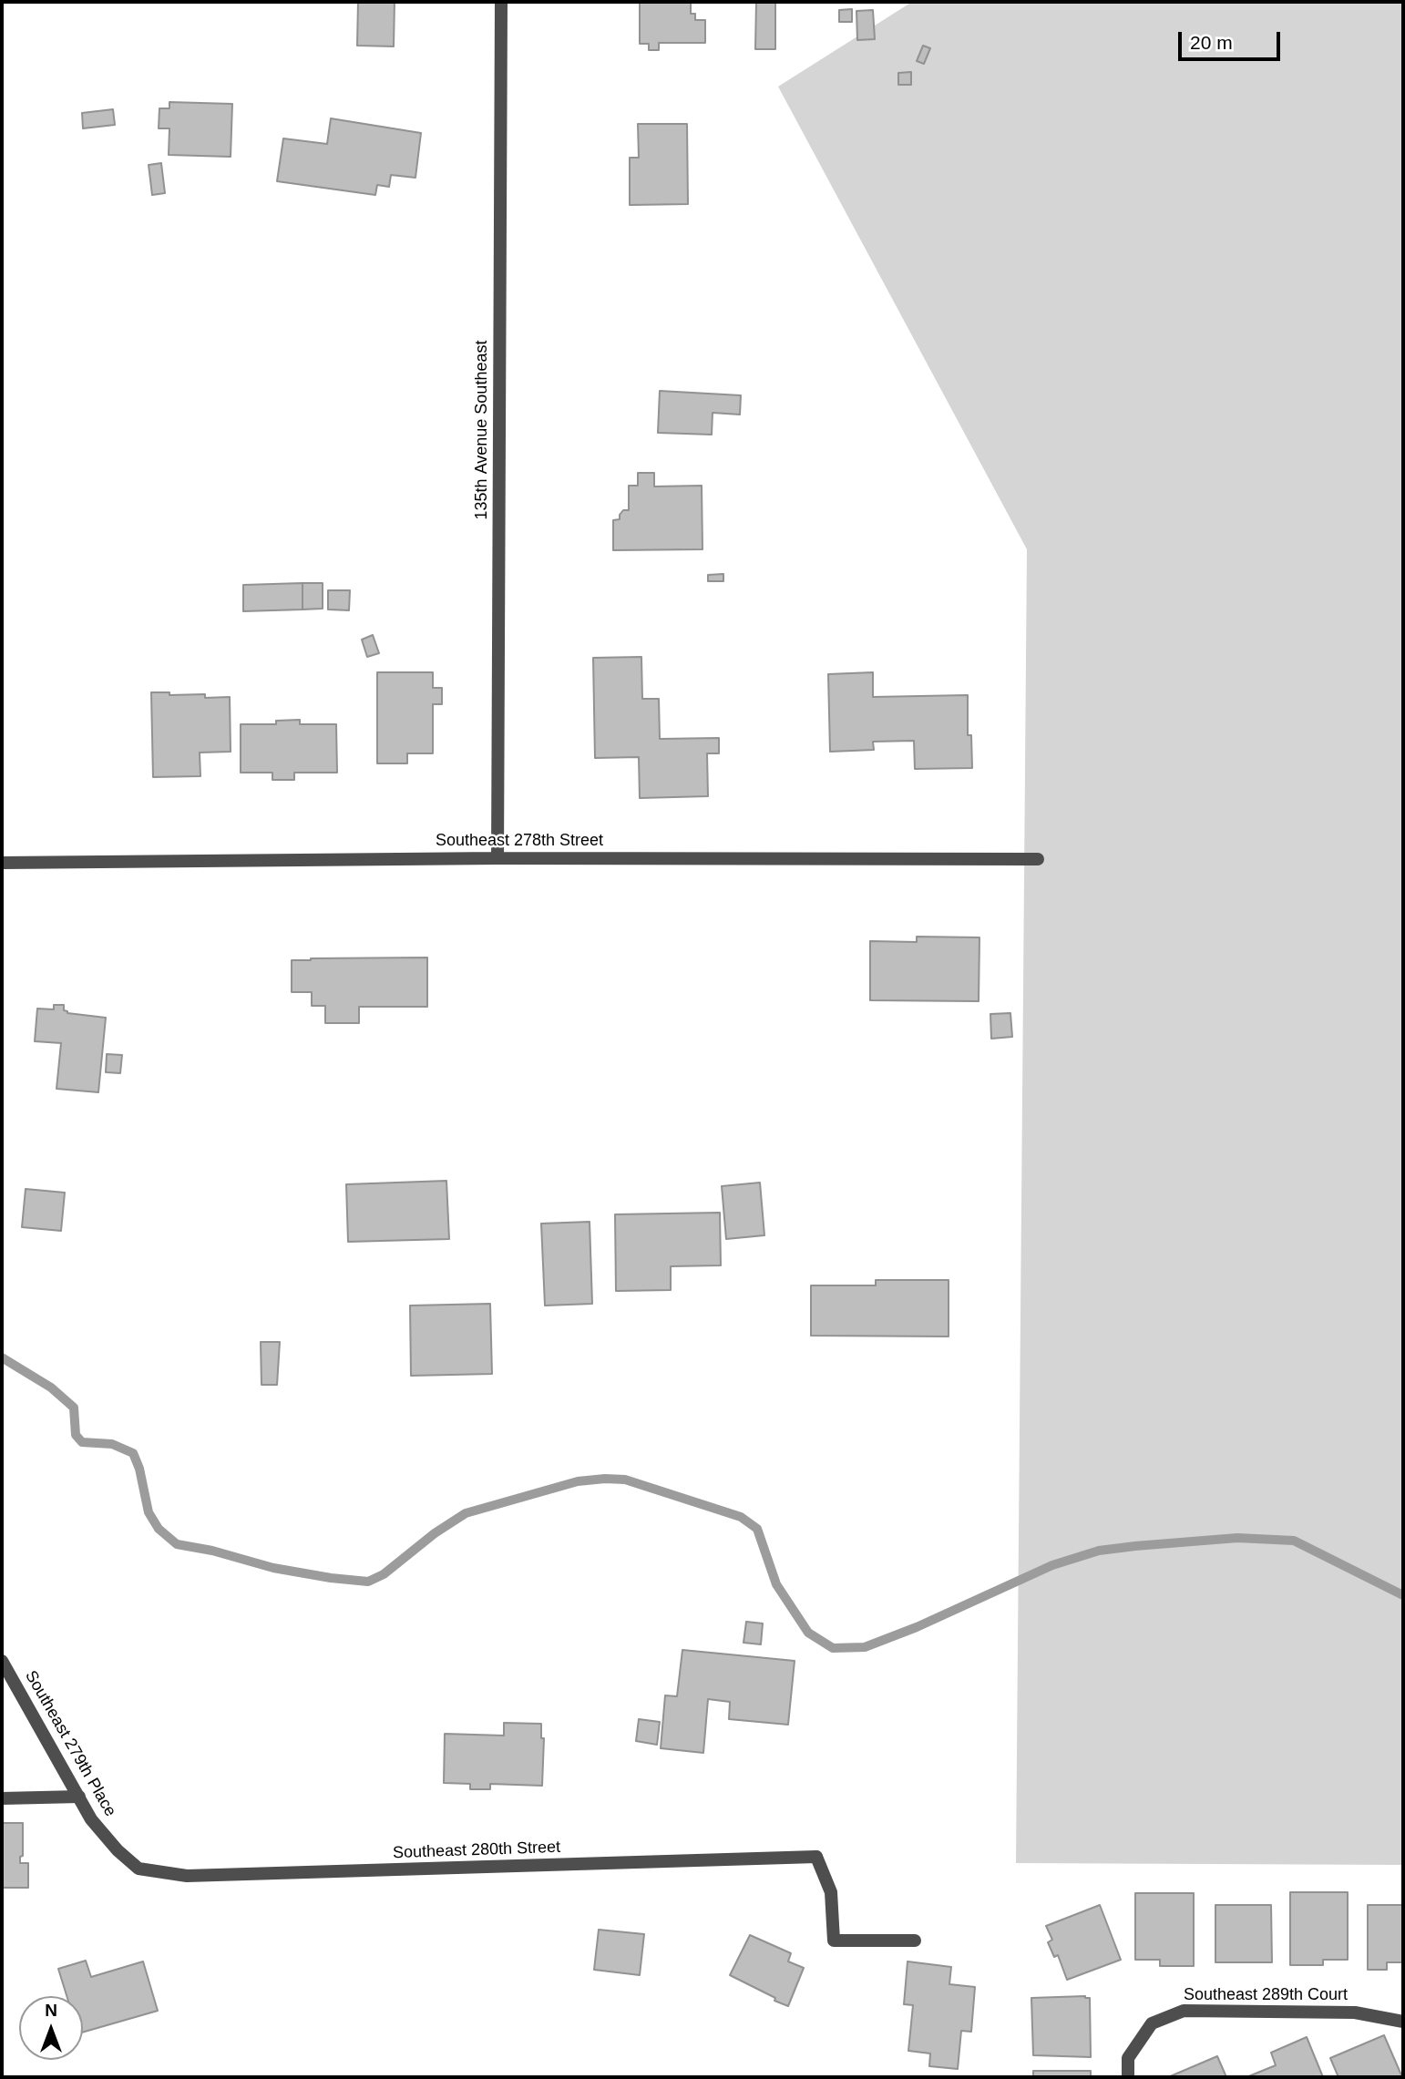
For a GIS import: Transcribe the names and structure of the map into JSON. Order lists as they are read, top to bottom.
{
  "streets": {
    "street": [
      "135th Avenue Southeast",
      "Southeast 278th Street",
      "Southeast 279th Place",
      "Southeast 280th Street",
      "Southeast 289th Court"
    ]
  },
  "crossings": [
    ["135th Avenue Southeast", "Southeast 278th Street"],
    ["Southeast 279th Place", "Southeast 280th Street"]
  ],
  "scale_bar": "20 m",
  "north": "top"
}
